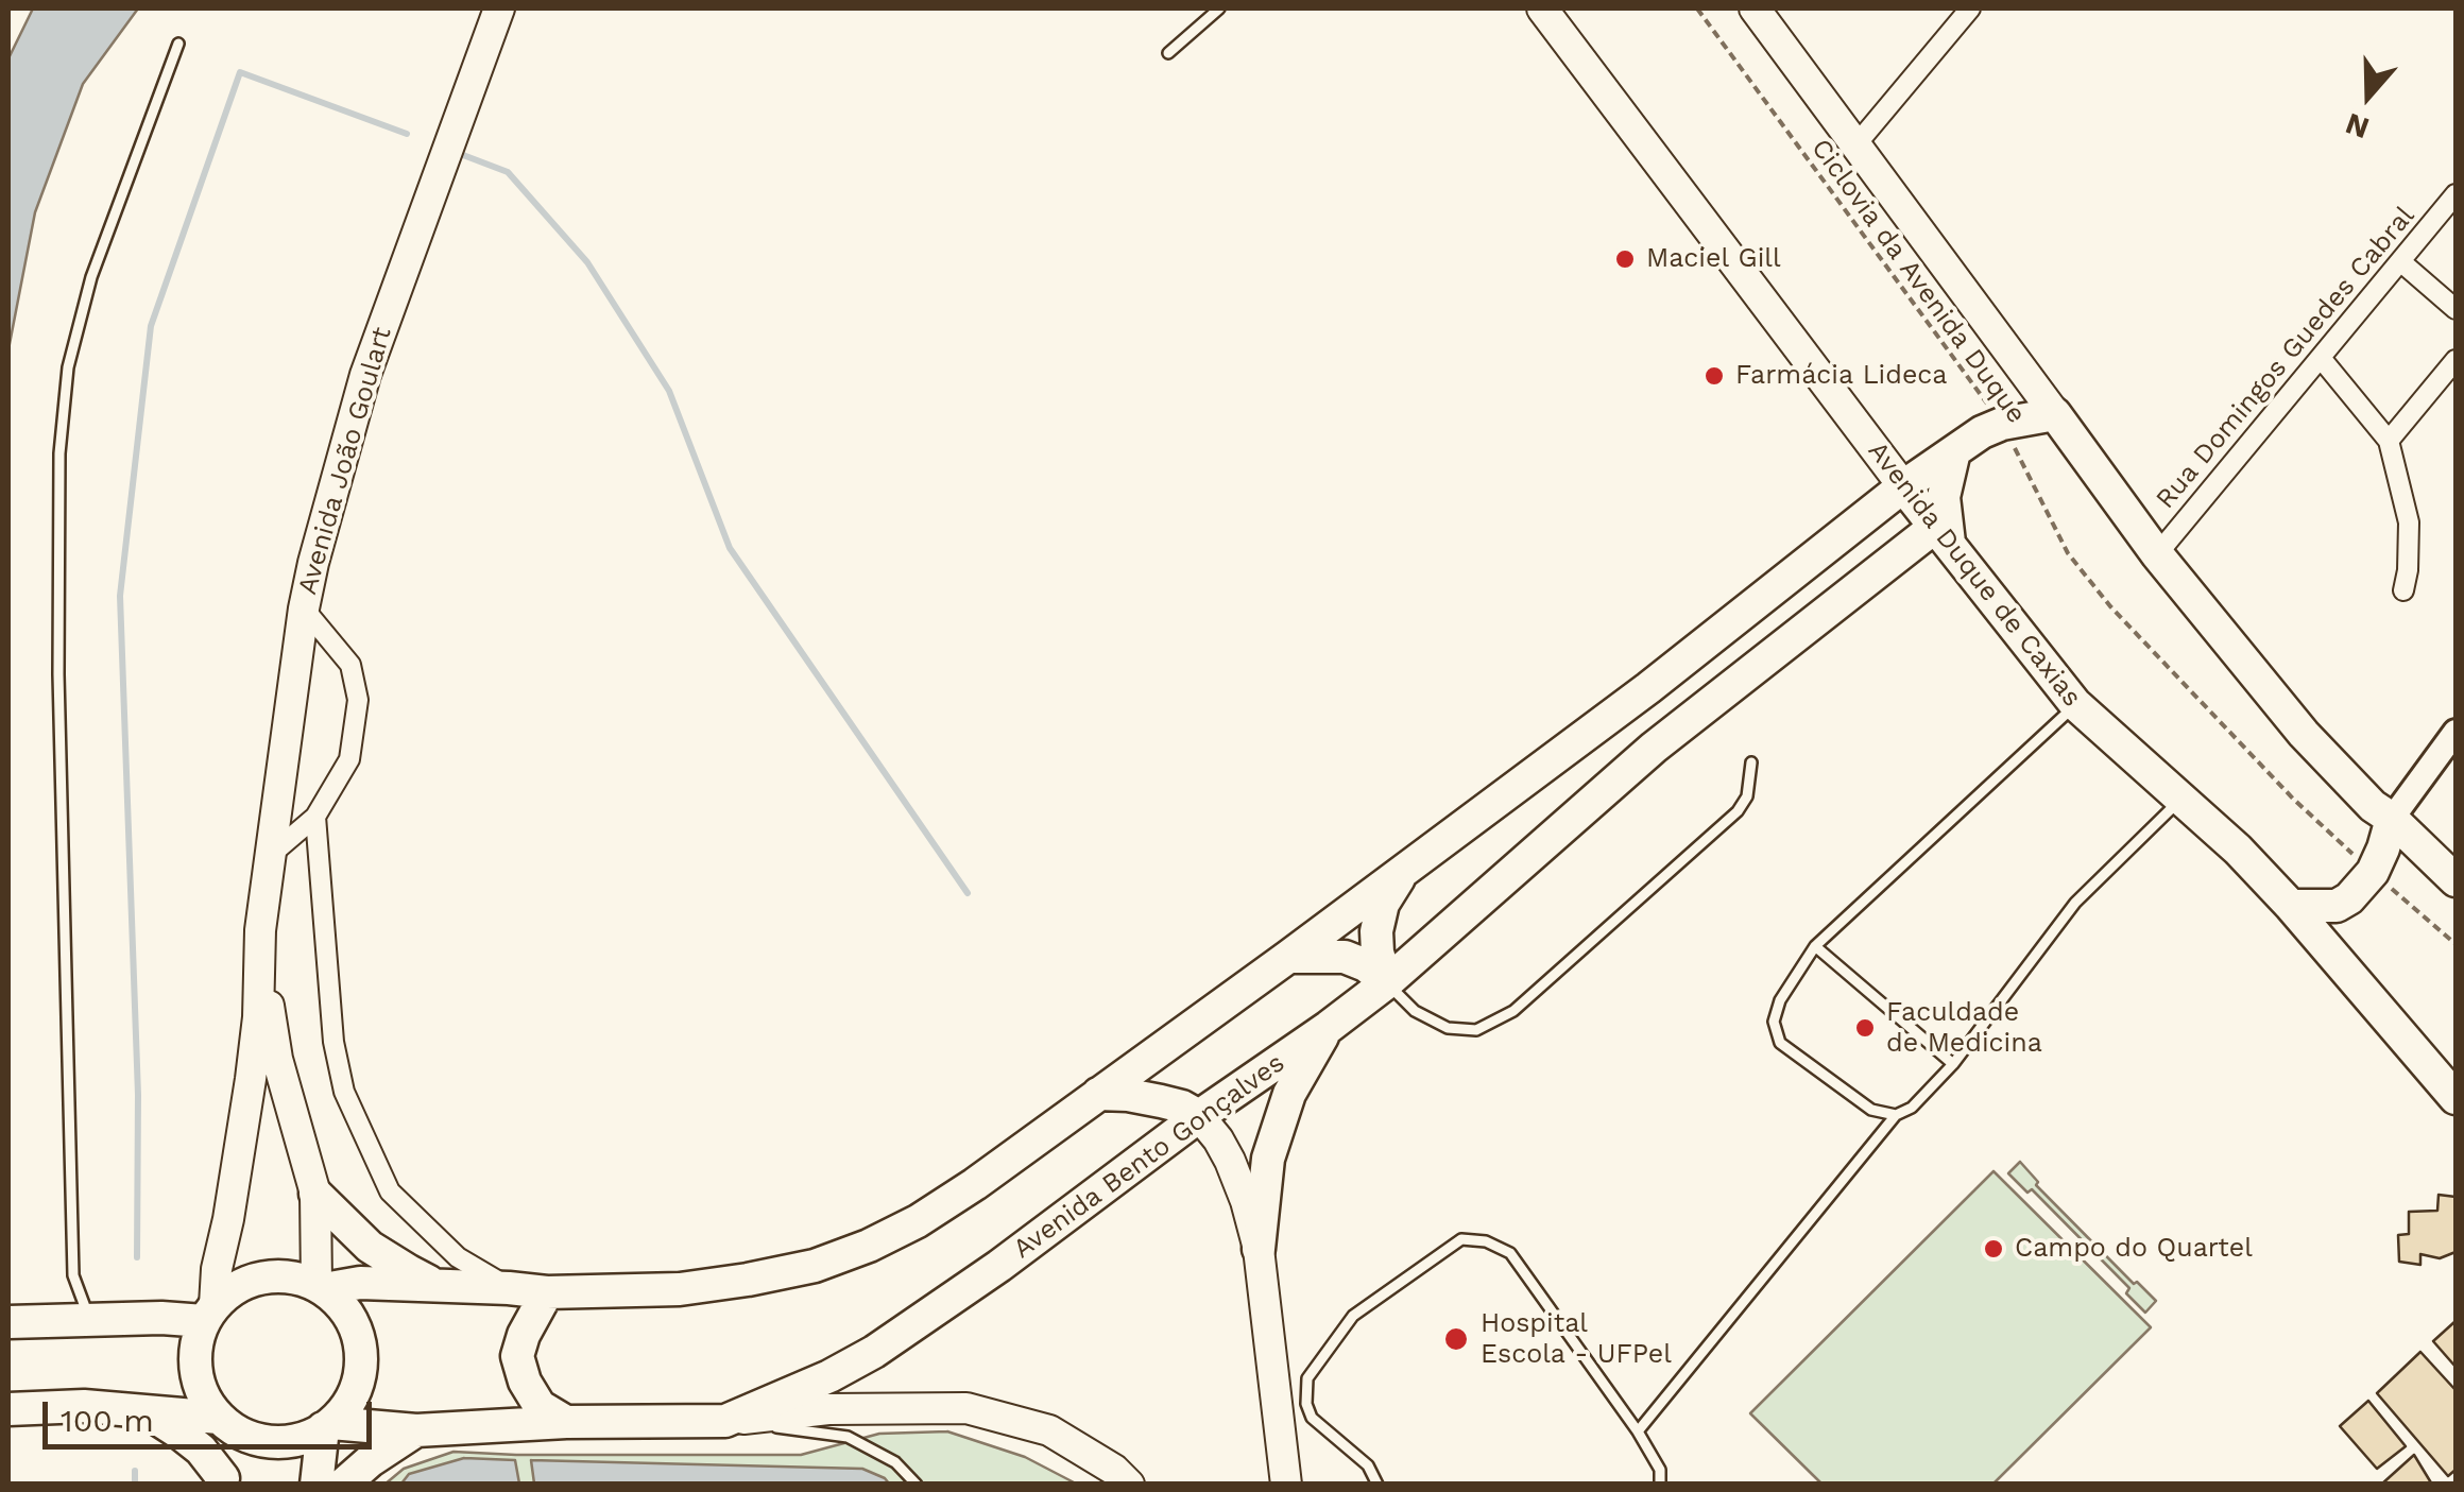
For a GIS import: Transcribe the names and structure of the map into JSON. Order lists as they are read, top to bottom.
{
  "streets": {
    "main road": ["Avenida João Goulart", "Avenida Duque de Caxias", "Avenida Bento Gonçalves"],
    "street": ["Rua Domingos Guedes Cabral"],
    "path": ["Ciclovia da Avenida Duque"]
  },
  "crossings": [
    ["Avenida João Goulart", "Avenida Bento Gonçalves"],
    ["Avenida Duque de Caxias", "Avenida Bento Gonçalves"]
  ],
  "places": [
    "Maciel Gill",
    "Farmácia Lideca",
    "Faculdade de Medicina",
    "Campo do Quartel",
    "Hospital Escola - UFPel"
  ],
  "scale_bar": "100 m",
  "north": "bottom"
}
